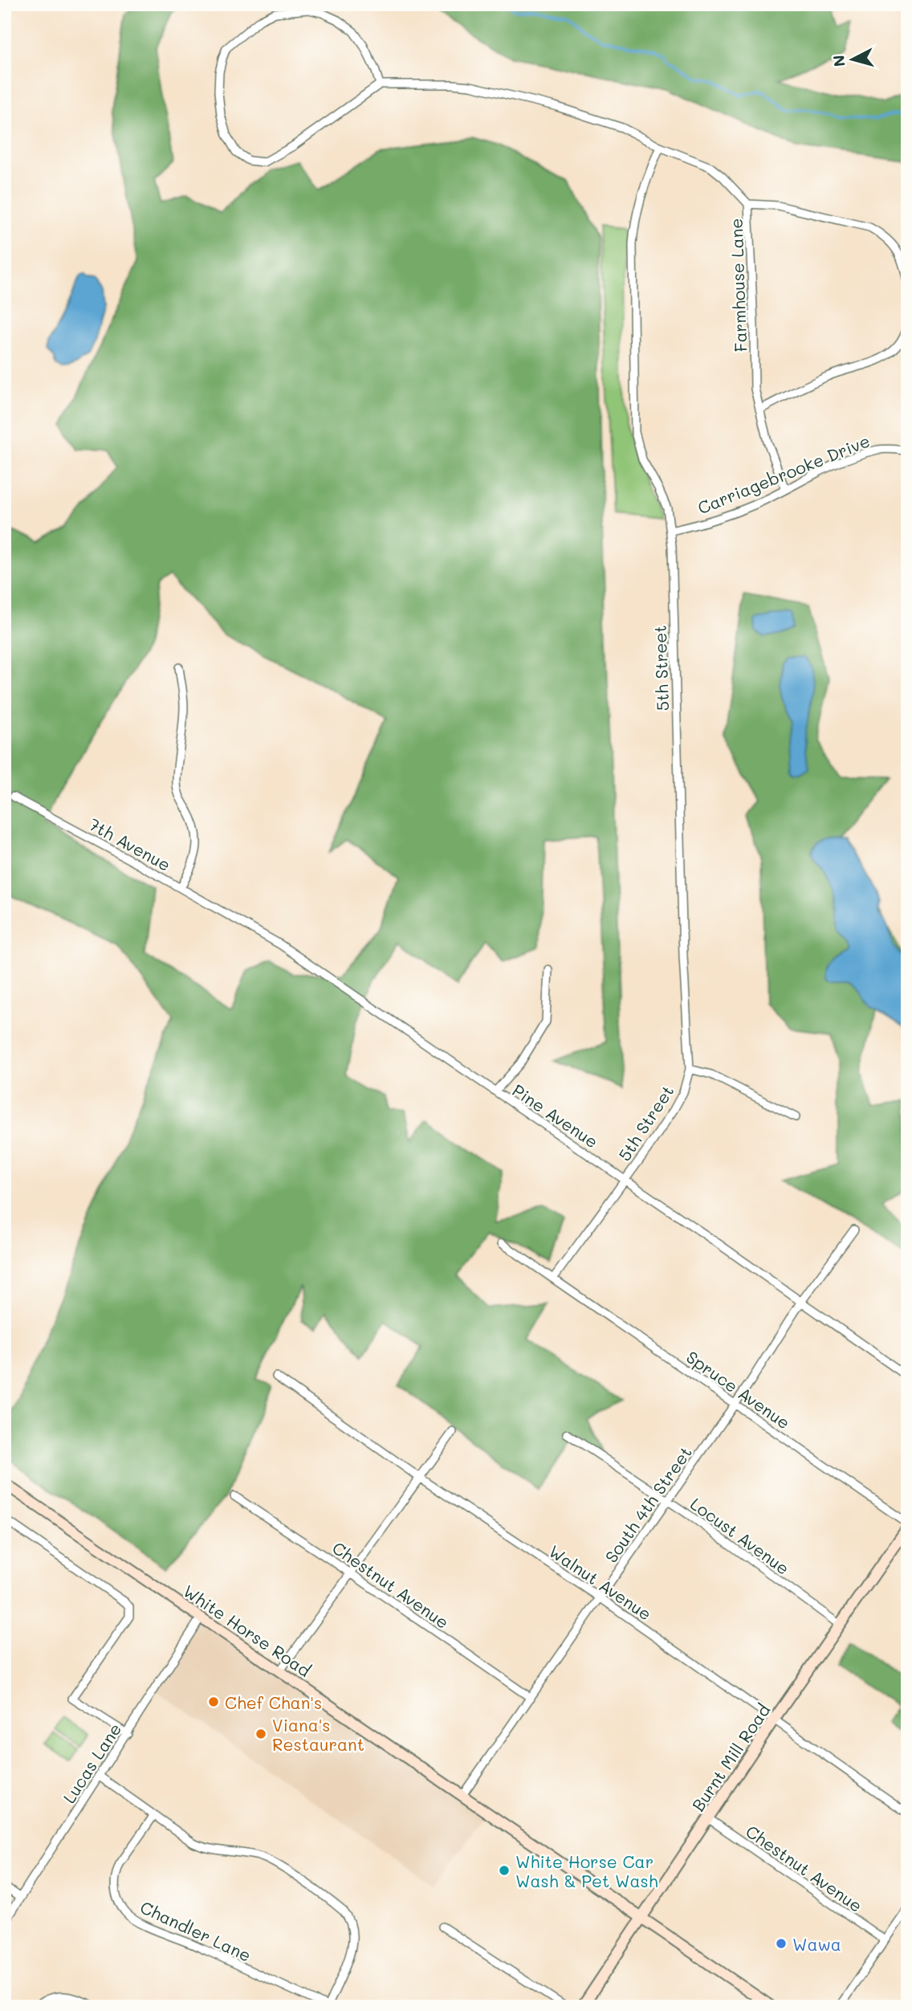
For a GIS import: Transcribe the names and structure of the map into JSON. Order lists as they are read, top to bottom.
{
  "streets": {
    "main road": ["White Horse Road", "Burnt Mill Road"],
    "street": [
      "Farmhouse Lane",
      "Carriagebrooke Drive",
      "5th Street",
      "7th Avenue",
      "Pine Avenue",
      "Spruce Avenue",
      "South 4th Street",
      "Locust Avenue",
      "Walnut Avenue",
      "Chestnut Avenue",
      "Lucas Lane",
      "Chandler Lane"
    ]
  },
  "crossings": [
    ["Farmhouse Lane", "Carriagebrooke Drive"],
    ["Farmhouse Lane", "5th Street"],
    ["Carriagebrooke Drive", "5th Street"],
    ["5th Street", "Pine Avenue"],
    ["5th Street", "Spruce Avenue"],
    ["7th Avenue", "Pine Avenue"],
    ["Pine Avenue", "South 4th Street"],
    ["Spruce Avenue", "South 4th Street"],
    ["Spruce Avenue", "Burnt Mill Road"],
    ["South 4th Street", "Locust Avenue"],
    ["South 4th Street", "Walnut Avenue"],
    ["South 4th Street", "Chestnut Avenue"],
    ["South 4th Street", "White Horse Road"],
    ["Locust Avenue", "Burnt Mill Road"],
    ["Walnut Avenue", "Burnt Mill Road"],
    ["Chestnut Avenue", "Burnt Mill Road"],
    ["White Horse Road", "Burnt Mill Road"],
    ["White Horse Road", "Lucas Lane"]
  ],
  "places": [
    "Chef Chan's",
    "Viana's Restaurant",
    "White Horse Car Wash & Pet Wash",
    "Wawa"
  ],
  "north": "left"
}
